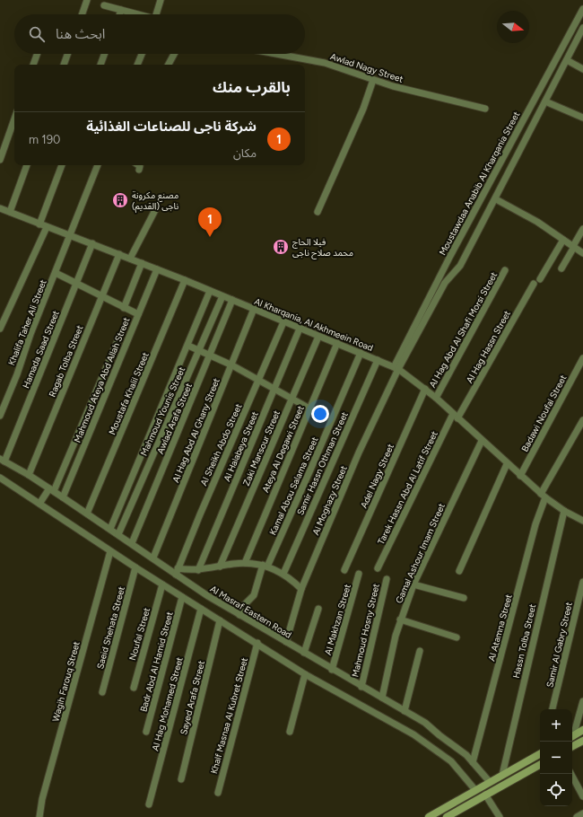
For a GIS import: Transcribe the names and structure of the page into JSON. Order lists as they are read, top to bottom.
{
  "streets": {
    "street": [
      "Awlad Nagy Street",
      "Moustawdaa Anabib Al Kharqania Street",
      "Khalifa Taher Ali Street",
      "Al Kharqania, Al Akhmeein Road",
      "Al Hag Abd Al Shafi Morsi Street",
      "Al Hag Hassn Street",
      "Hamada Saad Street",
      "Ragab Tolba Street",
      "Mahmoud Ateya Abd Allah Street",
      "Moustafa Khalil Street",
      "Mahmoud Younis Street",
      "Badawi Noufal Street",
      "Awlad Arafa Street",
      "Al Hag Abd Al Ghany Street",
      "Al Sheikh Abdo Street",
      "Al Halabeya Street",
      "Zaki Mansour Street",
      "Ateya Al Degawi Street",
      "Samir Hassn Othman Street",
      "Adel Nagy Street",
      "Kamal Abou Salama Street",
      "Tarek Hassn Abd Al Latif Street",
      "Al Moghazy Street",
      "Gamal Ashour Imam Street",
      "Al Masraf Eastern Road",
      "Al Makhzan Street",
      "Saeid Shehata Street",
      "Al Atamna Street",
      "Mahmoud Hosny Street",
      "Noufal Street",
      "Hassn Tolba Street",
      "Samir Al Gabry Street",
      "Badr Abd Al Hamid Street",
      "Wagih Farouq Street",
      "Sayed Arafa Street",
      "Al Hag Mohamed Street",
      "Khalf Masnaa Al Kubret Street"
    ]
  },
  "crossings": [
    ["Moustawdaa Anabib Al Kharqania Street", "Al Kharqania, Al Akhmeein Road"],
    ["Moustawdaa Anabib Al Kharqania Street", "Al Moghazy Street"],
    ["Khalifa Taher Ali Street", "Al Kharqania, Al Akhmeein Road"],
    ["Al Kharqania, Al Akhmeein Road", "Al Hag Abd Al Shafi Morsi Street"],
    ["Al Kharqania, Al Akhmeein Road", "Al Hag Hassn Street"],
    ["Al Kharqania, Al Akhmeein Road", "Hamada Saad Street"],
    ["Al Kharqania, Al Akhmeein Road", "Ragab Tolba Street"],
    ["Al Kharqania, Al Akhmeein Road", "Mahmoud Ateya Abd Allah Street"],
    ["Al Kharqania, Al Akhmeein Road", "Moustafa Khalil Street"],
    ["Al Kharqania, Al Akhmeein Road", "Mahmoud Younis Street"],
    ["Al Kharqania, Al Akhmeein Road", "Badawi Noufal Street"],
    ["Al Kharqania, Al Akhmeein Road", "Awlad Arafa Street"],
    ["Al Kharqania, Al Akhmeein Road", "Al Hag Abd Al Ghany Street"],
    ["Al Kharqania, Al Akhmeein Road", "Al Sheikh Abdo Street"],
    ["Al Kharqania, Al Akhmeein Road", "Al Halabeya Street"],
    ["Al Kharqania, Al Akhmeein Road", "Zaki Mansour Street"],
    ["Al Kharqania, Al Akhmeein Road", "Ateya Al Degawi Street"],
    ["Al Kharqania, Al Akhmeein Road", "Samir Hassn Othman Street"],
    ["Al Kharqania, Al Akhmeein Road", "Adel Nagy Street"],
    ["Al Kharqania, Al Akhmeein Road", "Kamal Abou Salama Street"],
    ["Al Kharqania, Al Akhmeein Road", "Tarek Hassn Abd Al Latif Street"],
    ["Al Kharqania, Al Akhmeein Road", "Al Moghazy Street"],
    ["Al Kharqania, Al Akhmeein Road", "Gamal Ashour Imam Street"],
    ["Al Kharqania, Al Akhmeein Road", "Al Atamna Street"],
    ["Al Kharqania, Al Akhmeein Road", "Hassn Tolba Street"],
    ["Al Hag Hassn Street", "Tarek Hassn Abd Al Latif Street"],
    ["Hamada Saad Street", "Al Masraf Eastern Road"],
    ["Ragab Tolba Street", "Al Masraf Eastern Road"],
    ["Mahmoud Ateya Abd Allah Street", "Al Masraf Eastern Road"],
    ["Moustafa Khalil Street", "Al Masraf Eastern Road"],
    ["Mahmoud Younis Street", "Al Masraf Eastern Road"],
    ["Awlad Arafa Street", "Al Masraf Eastern Road"],
    ["Al Hag Abd Al Ghany Street", "Al Masraf Eastern Road"],
    ["Al Sheikh Abdo Street", "Al Masraf Eastern Road"],
    ["Kamal Abou Salama Street", "Al Masraf Eastern Road"],
    ["Al Moghazy Street", "Al Masraf Eastern Road"],
    ["Gamal Ashour Imam Street", "Al Masraf Eastern Road"],
    ["Al Masraf Eastern Road", "Al Makhzan Street"],
    ["Al Masraf Eastern Road", "Al Atamna Street"],
    ["Al Masraf Eastern Road", "Mahmoud Hosny Street"]
  ],
  "places": {
    "building": ["مصنع مكرونة ناجى (القديم)", "فيلا الحاج محمد صلاح ناجى"]
  },
  "north": "right",
  "page": {
    "search": "ابحث هنا",
    "heading": "بالقرب منك",
    "list": [
      {
        "mark": "1",
        "name": "شركة ناجى للصناعات الغذائية",
        "note": "مكان",
        "value": "190 m"
      }
    ],
    "pins": "1",
    "map_buttons": ["+", "−"]
  }
}
